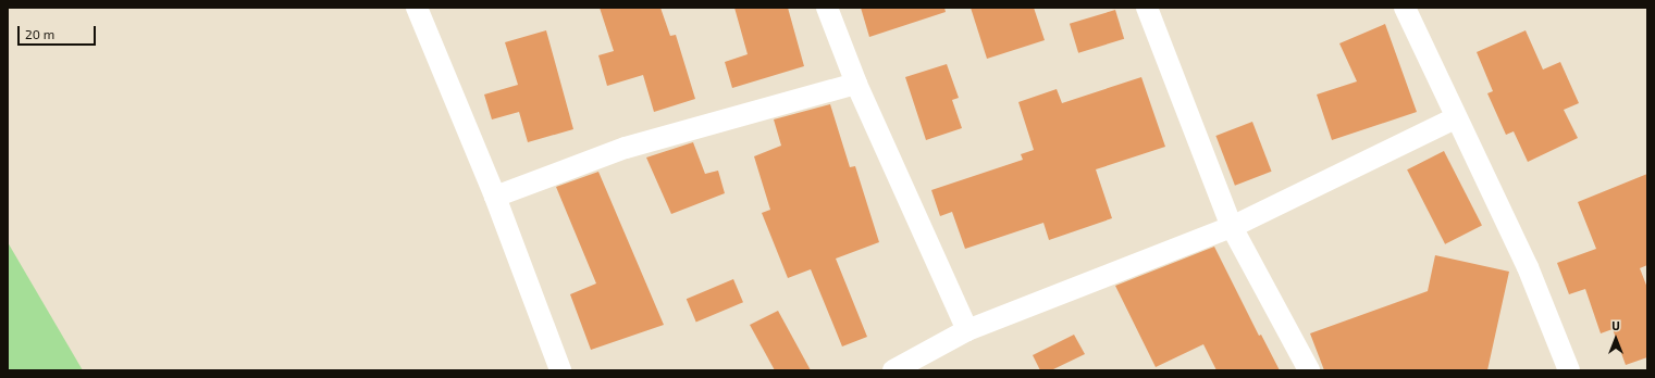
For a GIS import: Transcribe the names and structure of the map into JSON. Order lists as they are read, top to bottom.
{
  "scale_bar": "20 m",
  "north": "top"
}
